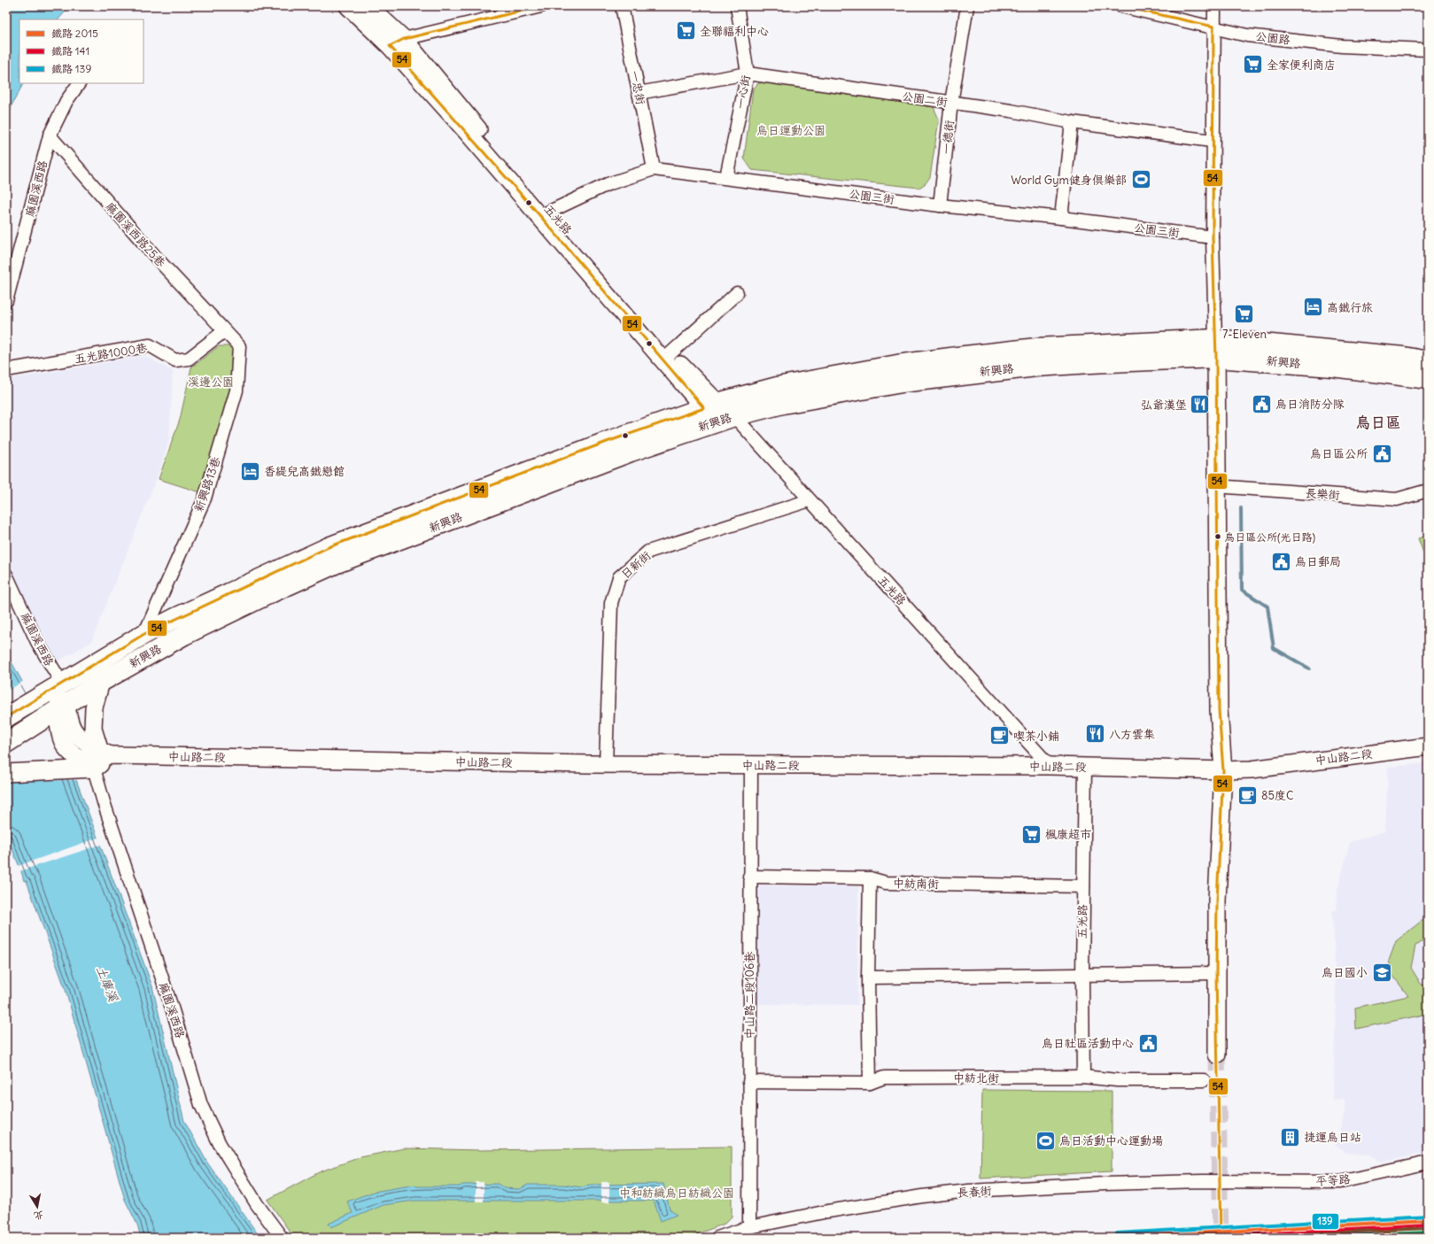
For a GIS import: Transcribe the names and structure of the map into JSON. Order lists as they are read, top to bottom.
{
  "streets": {
    "main road": ["新興路"],
    "street": [
      "公園路",
      "一忠街",
      "一心街",
      "公園二街",
      "一德街",
      "麻園溪西路",
      "公園三街",
      "五光路",
      "麻園溪西路25巷",
      "五光路1000巷",
      "新興路13巷",
      "長樂街",
      "日新街",
      "中山路二段",
      "中紡南街",
      "中山路二段106巷",
      "中紡北街",
      "平等路",
      "長春街"
    ]
  },
  "crossings": [
    ["一忠街", "公園二街"],
    ["一忠街", "公園三街"],
    ["一心街", "公園二街"],
    ["一心街", "公園三街"],
    ["公園二街", "一德街"],
    ["一德街", "公園三街"],
    ["麻園溪西路", "麻園溪西路25巷"],
    ["麻園溪西路", "新興路"],
    ["麻園溪西路", "中山路二段"],
    ["公園三街", "五光路"],
    ["五光路", "新興路"],
    ["五光路", "日新街"],
    ["五光路", "中山路二段"],
    ["五光路", "中紡南街"],
    ["五光路", "中紡北街"],
    ["麻園溪西路25巷", "五光路1000巷"],
    ["麻園溪西路25巷", "新興路13巷"],
    ["五光路1000巷", "新興路13巷"],
    ["新興路", "新興路13巷"],
    ["新興路", "中山路二段"],
    ["日新街", "中山路二段"],
    ["中山路二段", "中山路二段106巷"],
    ["中紡南街", "中山路二段106巷"],
    ["中山路二段106巷", "中紡北街"],
    ["中山路二段106巷", "長春街"],
    ["平等路", "長春街"]
  ],
  "districts": ["烏日區"],
  "water": ["土庫溪"],
  "parks": ["烏日運動公園", "溪邊公園", "中和紡織烏日紡織公園"],
  "places": {
    "supermarket": [
      "全聯福利中心",
      "全家便利商店",
      "7-Eleven",
      "楓康超市"
    ],
    "sports": ["World Gym健身俱樂部", "烏日活動中心運動場"],
    "hotel": ["高鐵行旅", "香緹兒高鐵戀館"],
    "public building": [
      "烏日消防分隊",
      "烏日區公所",
      "烏日郵局",
      "烏日社區活動中心"
    ],
    "restaurant": ["弘爺漢堡", "八方雲集"],
    "other": ["烏日區公所(光日路)"],
    "cafe": ["喫茶小鋪", "85度C"],
    "school or university": ["烏日國小"],
    "building": ["捷運烏日站"]
  },
  "lines": [
    "transit line 54",
    "rail line 139",
    "rail line 2015",
    "rail line 141"
  ],
  "legend": ["鐵路 2015", "鐵路 141", "鐵路 139"],
  "north": "bottom"
}
